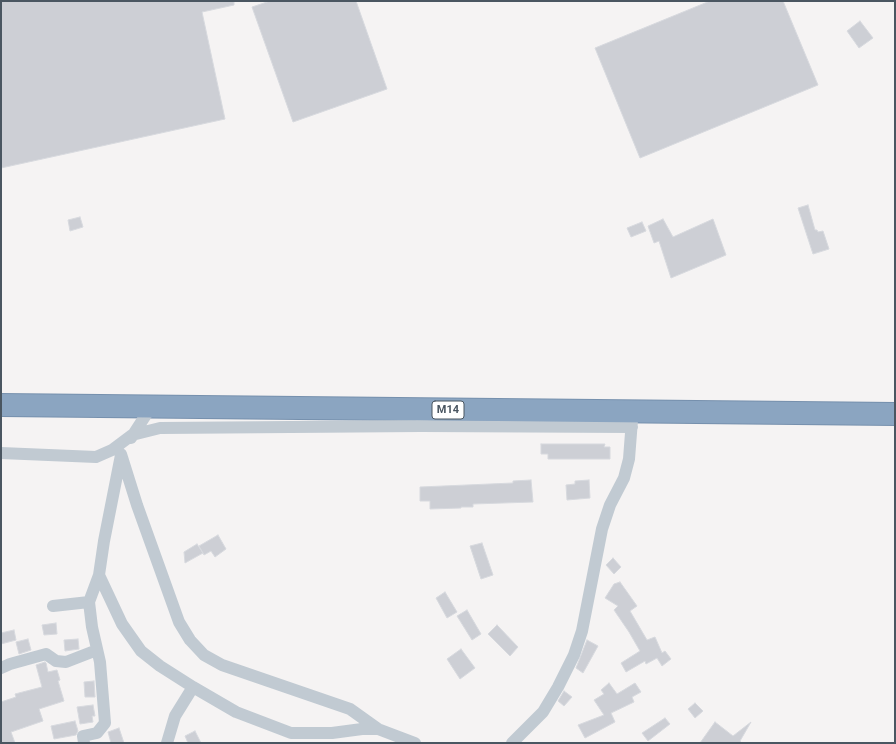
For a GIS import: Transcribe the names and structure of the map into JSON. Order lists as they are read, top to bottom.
{
  "streets": {
    "highway": ["M14"]
  }
}
